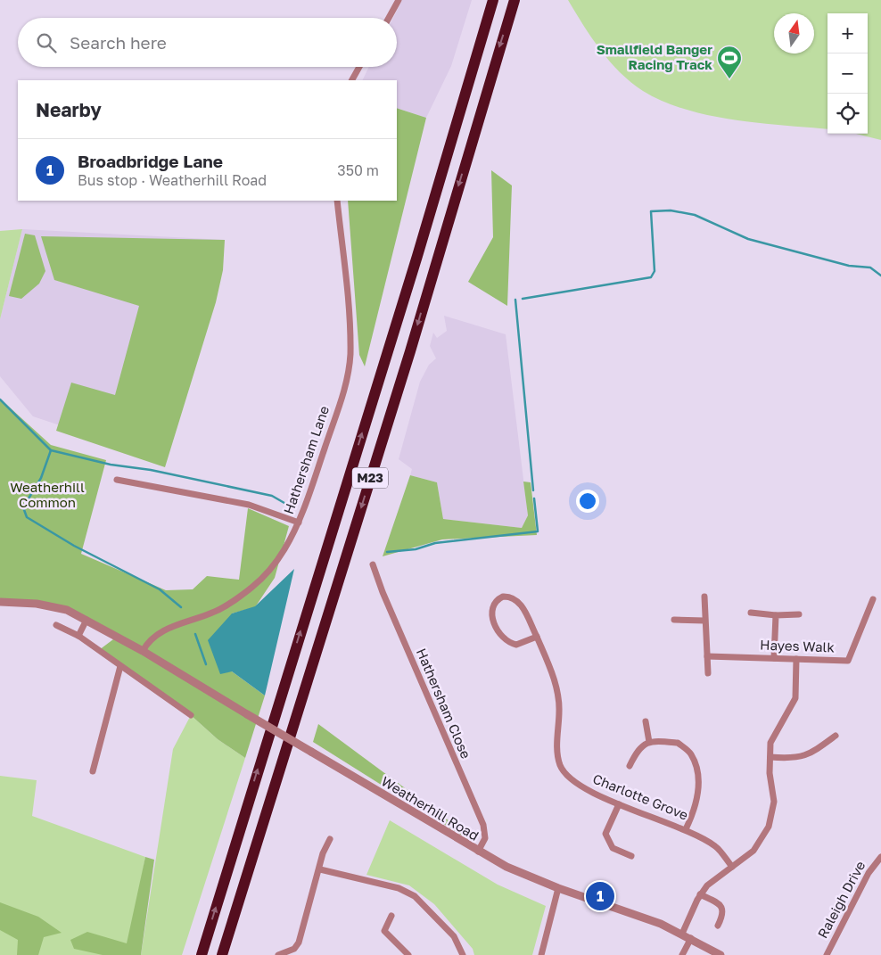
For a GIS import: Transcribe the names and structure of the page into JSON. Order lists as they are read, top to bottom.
{
  "streets": {
    "highway": ["M23"],
    "street": [
      "Hathersham Lane",
      "Hayes Walk",
      "Hathersham Close",
      "Charlotte Grove",
      "Weatherhill Road",
      "Raleigh Drive"
    ]
  },
  "crossings": [
    ["Hathersham Lane", "Weatherhill Road"],
    ["Hathersham Close", "Weatherhill Road"]
  ],
  "parks": ["Weatherhill Common"],
  "places": {
    "sports": ["Smallfield Banger Racing Track"]
  },
  "north": "top",
  "page": {
    "map_buttons": ["+", "−"],
    "search": "Search here",
    "heading": "Nearby",
    "list": [
      {
        "mark": "1",
        "name": "Broadbridge Lane",
        "note": "Bus stop · Weatherhill Road",
        "value": "350 m"
      }
    ],
    "pins": "1"
  }
}
